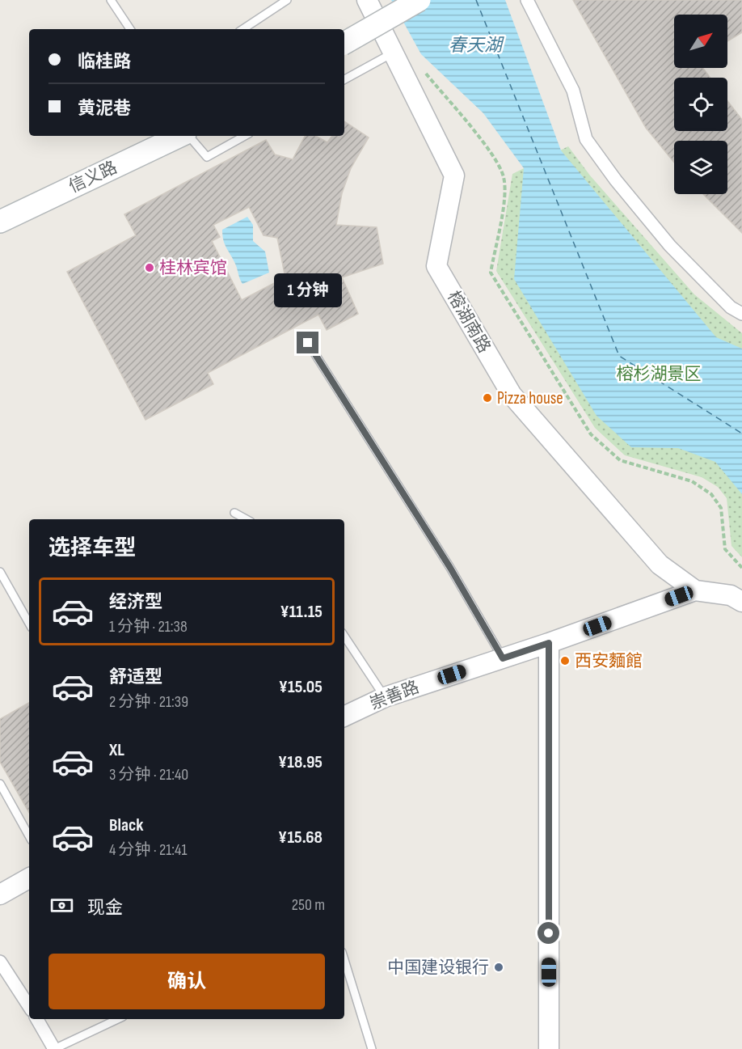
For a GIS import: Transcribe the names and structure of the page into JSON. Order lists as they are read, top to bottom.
{
  "streets": {
    "main road": ["信义路"],
    "street": ["榕湖南路", "崇善路"]
  },
  "crossings": [
    ["榕湖南路", "崇善路"]
  ],
  "water": ["春天湖"],
  "parks": ["榕杉湖景区"],
  "places": [
    "桂林宾馆",
    "Pizza house",
    "西安麵館",
    "中国建设银行"
  ],
  "north": "top right",
  "page": {
    "banner": ["临桂路", "黄泥巷"],
    "bubble": "1 分钟",
    "heading": "选择车型",
    "list": [
      {
        "name": "经济型",
        "note": "1 分钟 · 21:38",
        "value": "¥11.15"
      },
      {
        "name": "舒适型",
        "note": "2 分钟 · 21:39",
        "value": "¥15.05"
      },
      {
        "name": "XL",
        "note": "3 分钟 · 21:40",
        "value": "¥18.95"
      },
      {
        "name": "Black",
        "note": "4 分钟 · 21:41",
        "value": "¥15.68"
      }
    ],
    "pay": ["现金", "250 m"],
    "buttons": "确认"
  }
}
